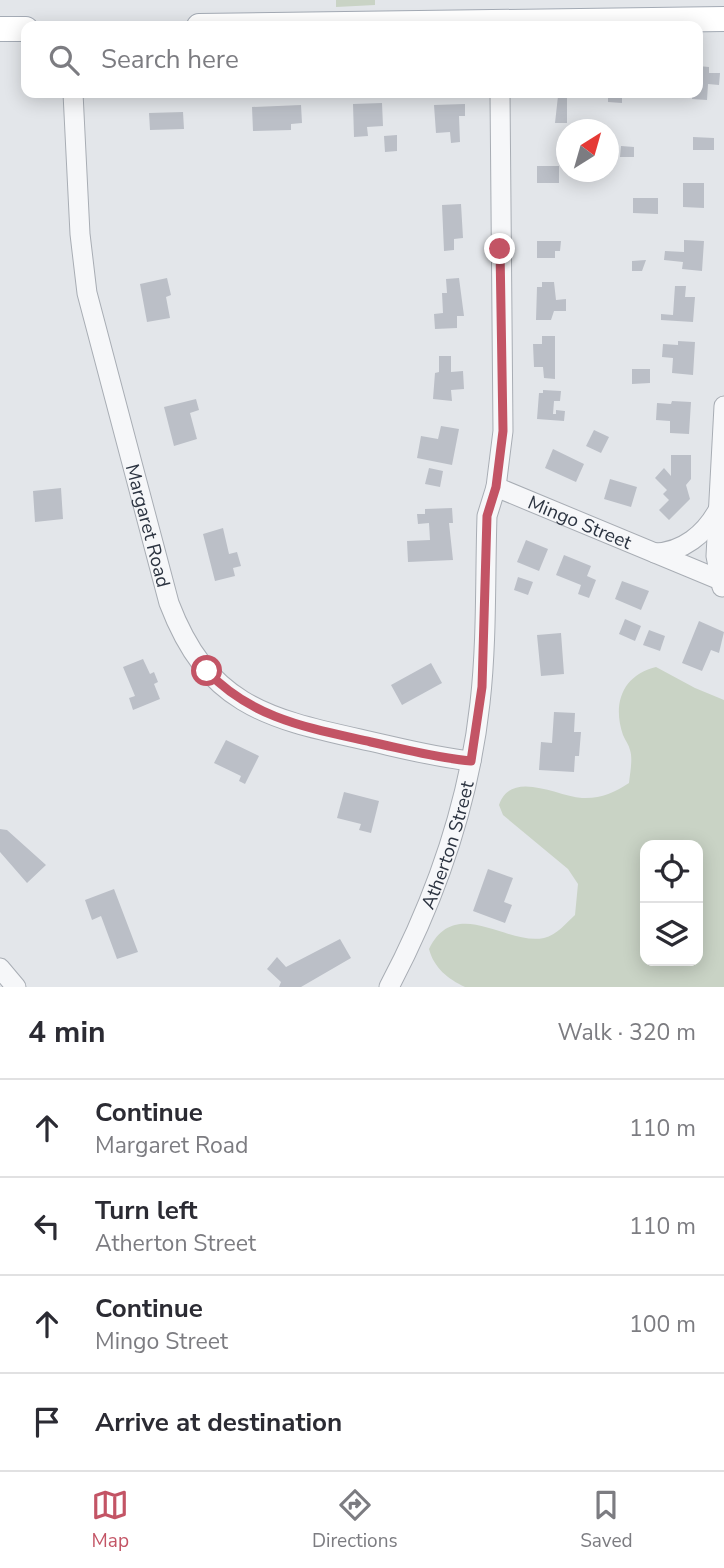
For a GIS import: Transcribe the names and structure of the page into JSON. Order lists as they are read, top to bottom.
{
  "streets": {
    "street": ["Mingo Street", "Margaret Road", "Atherton Street"]
  },
  "crossings": [
    ["Mingo Street", "Atherton Street"],
    ["Margaret Road", "Atherton Street"]
  ],
  "north": "top right",
  "page": {
    "search": "Search here",
    "heading": ["4 min", "Walk · 320 m"],
    "list": [
      ["Continue", "Margaret Road", "110 m"],
      ["Turn left", "Atherton Street", "110 m"],
      ["Continue", "Mingo Street", "100 m"],
      "Arrive at destination"
    ],
    "nav": ["Map", "Directions", "Saved"]
  }
}
